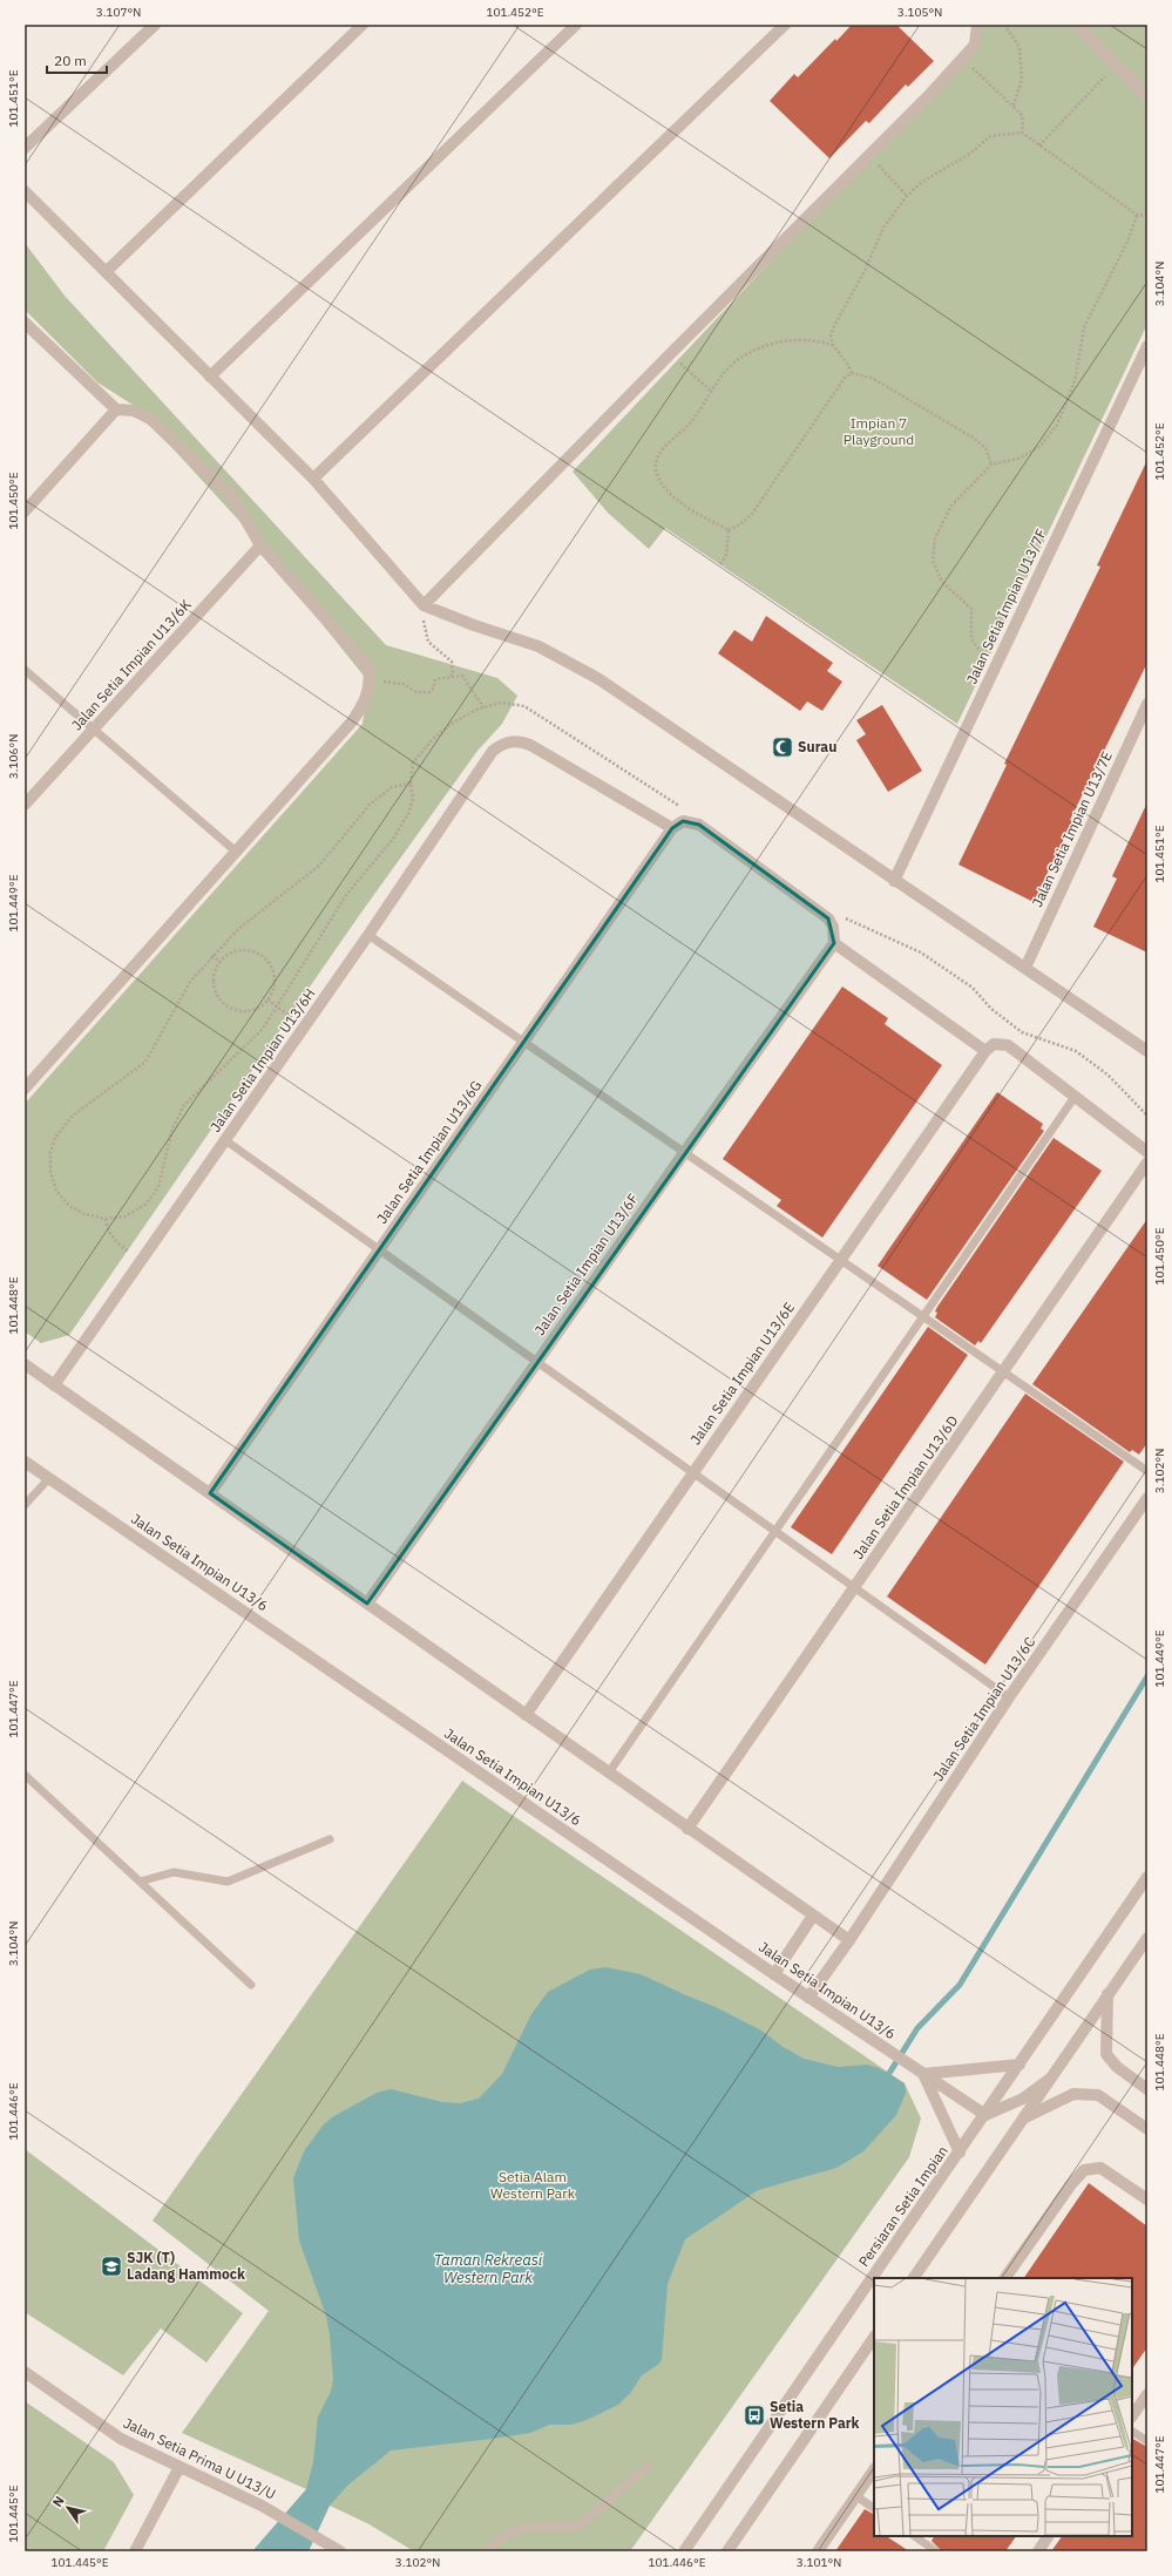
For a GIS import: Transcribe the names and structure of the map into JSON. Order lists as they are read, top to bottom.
{
  "streets": {
    "street": [
      "Jalan Setia Impian U13/7F",
      "Jalan Setia Impian U13/6K",
      "Jalan Setia Impian U13/7E",
      "Jalan Setia Impian U13/6H",
      "Jalan Setia Impian U13/6G",
      "Jalan Setia Impian U13/6F",
      "Jalan Setia Impian U13/6E",
      "Jalan Setia Impian U13/6D",
      "Jalan Setia Impian U13/6",
      "Jalan Setia Impian U13/6C",
      "Persiaran Setia Impian",
      "Jalan Setia Prima U U13/U"
    ]
  },
  "crossings": [
    ["Jalan Setia Impian U13/6H", "Jalan Setia Impian U13/6G"],
    ["Jalan Setia Impian U13/6", "Jalan Setia Impian U13/6C"],
    ["Jalan Setia Impian U13/6", "Persiaran Setia Impian"]
  ],
  "water": ["Taman Rekreasi Western Park"],
  "parks": ["Impian 7 Playground", "Setia Alam Western Park"],
  "places": {
    "mosque": ["Surau"],
    "school or university": ["SJK (T) Ladang Hammock"],
    "bus stop": ["Setia Western Park"]
  },
  "scale_bar": "20 m",
  "north": "top left",
  "coordinates": [
    "3.107°N",
    "101.452°E",
    "3.105°N",
    "101.451°E",
    "3.104°N",
    "101.450°E",
    "3.106°N",
    "101.449°E",
    "101.448°E",
    "3.102°N",
    "101.447°E",
    "101.446°E",
    "101.445°E",
    "3.101°N"
  ]
}
